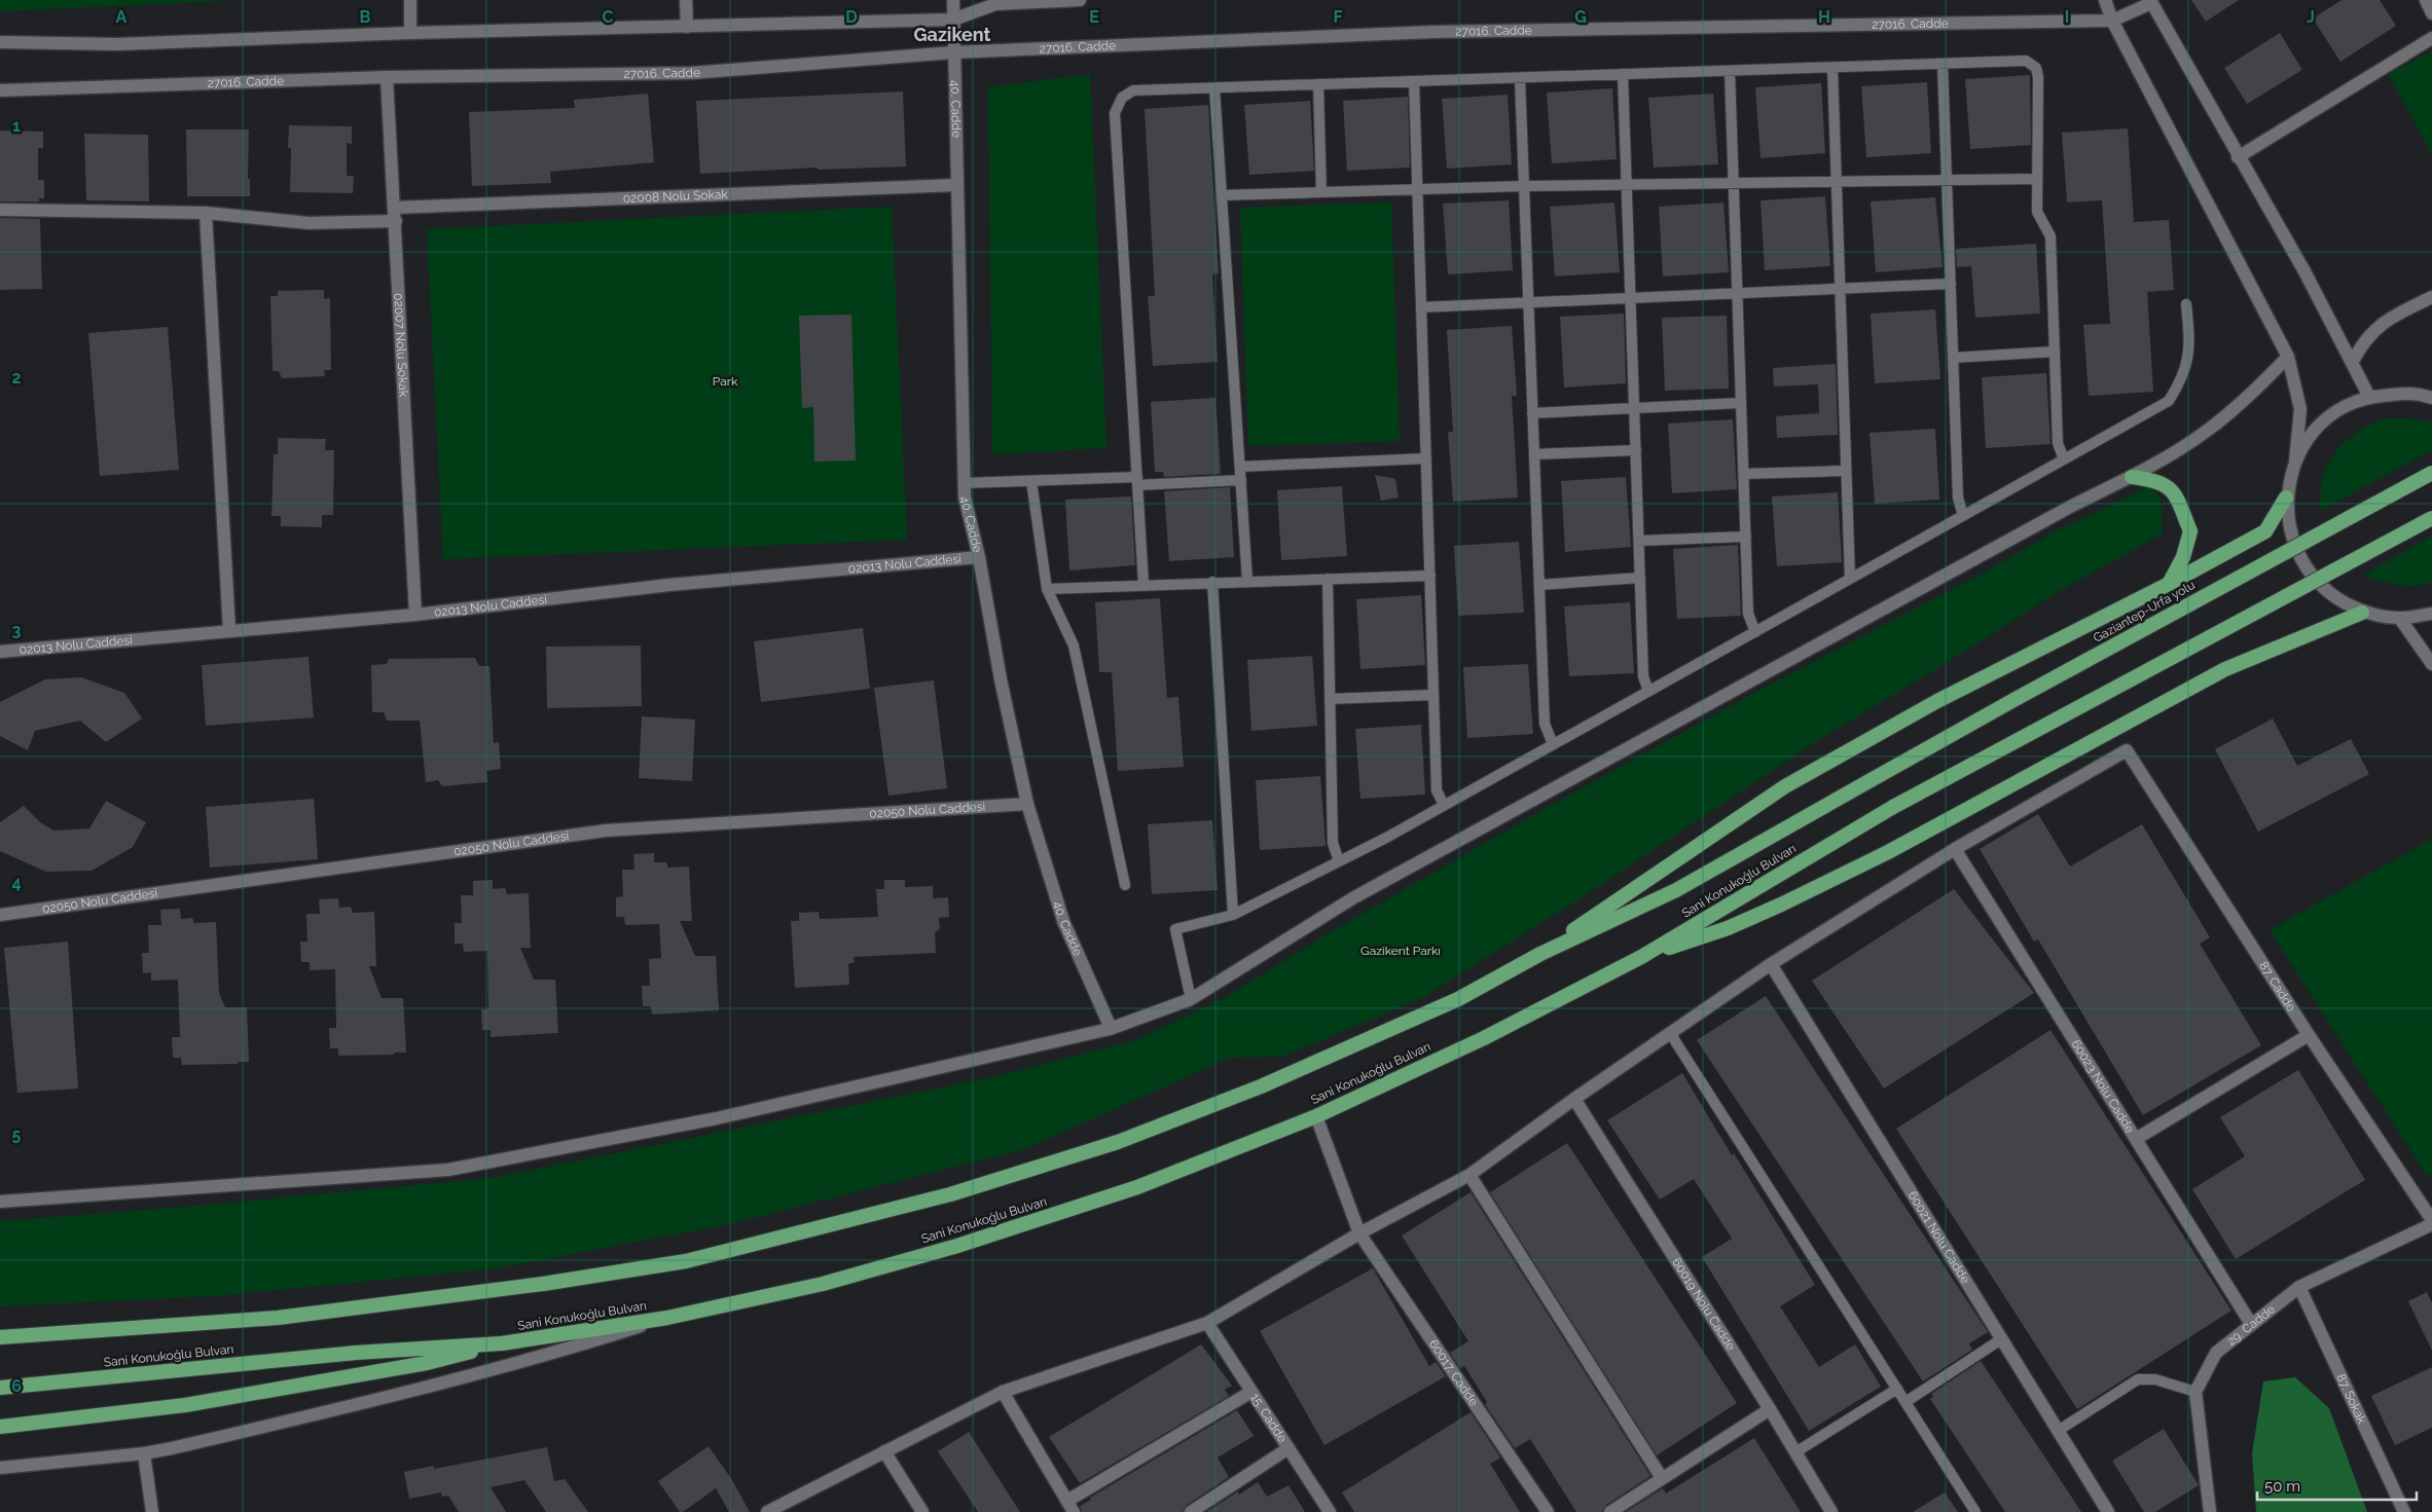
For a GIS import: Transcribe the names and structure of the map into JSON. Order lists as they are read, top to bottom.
{
  "streets": {
    "highway": ["Gaziantep-Urfa yolu", "Sani Konukoğlu Bulvarı"],
    "street": [
      "27016. Cadde",
      "40. Cadde",
      "02008 Nolu Sokak",
      "02007 Nolu Sokak",
      "02013 Nolu Caddesi",
      "02050 Nolu Caddesi",
      "87. Cadde",
      "60023 Nolu Cadde",
      "60021 Nolu Cadde",
      "60019 Nolu Cadde",
      "29. Cadde",
      "60017. Cadde",
      "87. Sokak",
      "15. Cadde"
    ]
  },
  "crossings": [
    ["27016. Cadde", "40. Cadde"],
    ["27016. Cadde", "02007 Nolu Sokak"],
    ["40. Cadde", "02008 Nolu Sokak"],
    ["40. Cadde", "02013 Nolu Caddesi"],
    ["40. Cadde", "02050 Nolu Caddesi"],
    ["02008 Nolu Sokak", "02007 Nolu Sokak"],
    ["02007 Nolu Sokak", "02013 Nolu Caddesi"],
    ["Gaziantep-Urfa yolu", "Sani Konukoğlu Bulvarı"],
    ["Sani Konukoğlu Bulvarı", "60017. Cadde"],
    ["87. Cadde", "60023 Nolu Cadde"],
    ["60023 Nolu Cadde", "29. Cadde"],
    ["29. Cadde", "87. Sokak"]
  ],
  "districts": ["Gazikent"],
  "parks": ["Park", "Gazikent Parkı"],
  "scale_bar": "50 m",
  "grid": {
    "columns": [
      "A",
      "B",
      "C",
      "D",
      "E",
      "F",
      "G",
      "H",
      "I",
      "J"
    ],
    "rows": [
      "1",
      "2",
      "3",
      "4",
      "5",
      "6"
    ]
  }
}
